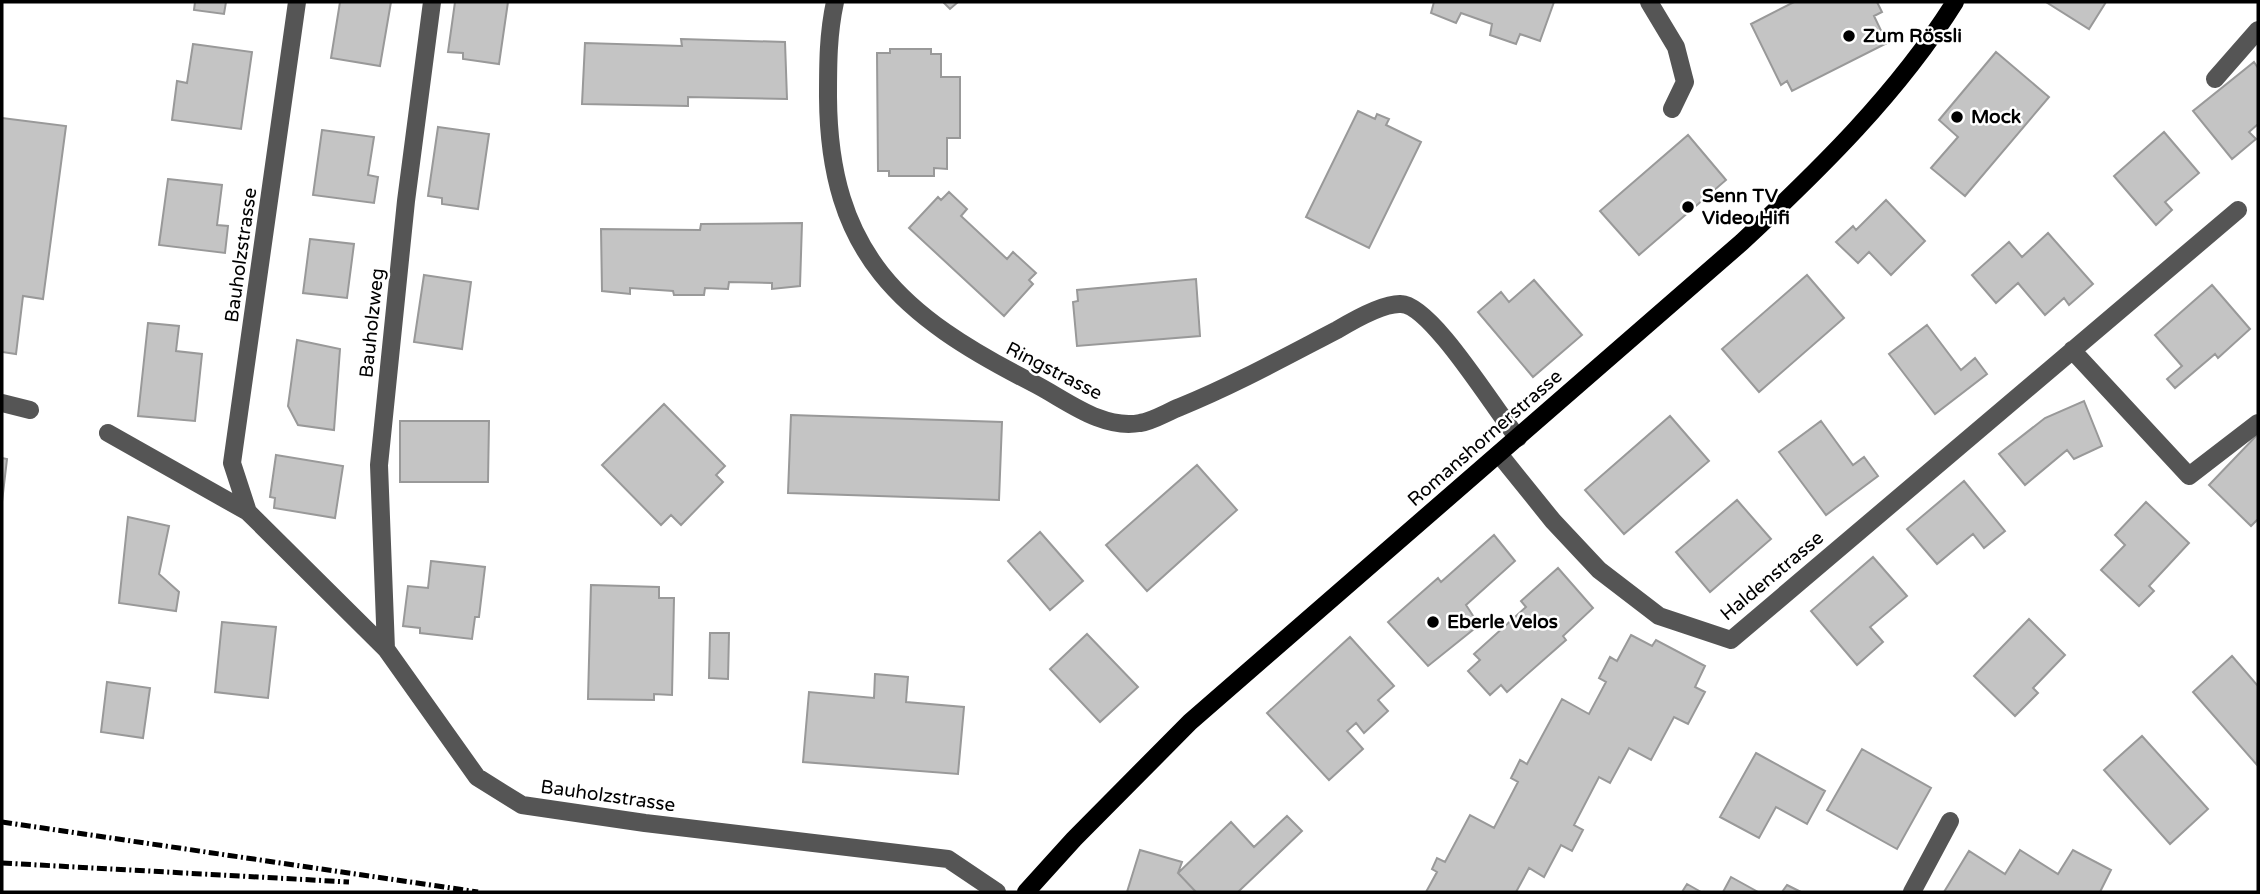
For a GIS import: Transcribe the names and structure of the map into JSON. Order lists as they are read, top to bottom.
{
  "streets": {
    "main road": ["Romanshornerstrasse"],
    "street": [
      "Bauholzstrasse",
      "Bauholzweg",
      "Ringstrasse",
      "Haldenstrasse"
    ]
  },
  "crossings": [
    ["Bauholzstrasse", "Bauholzweg"],
    ["Ringstrasse", "Romanshornerstrasse"],
    ["Romanshornerstrasse", "Haldenstrasse"]
  ],
  "places": [
    "Zum Rössli",
    "Mock",
    "Senn TV Video Hifi",
    "Eberle Velos"
  ]
}
